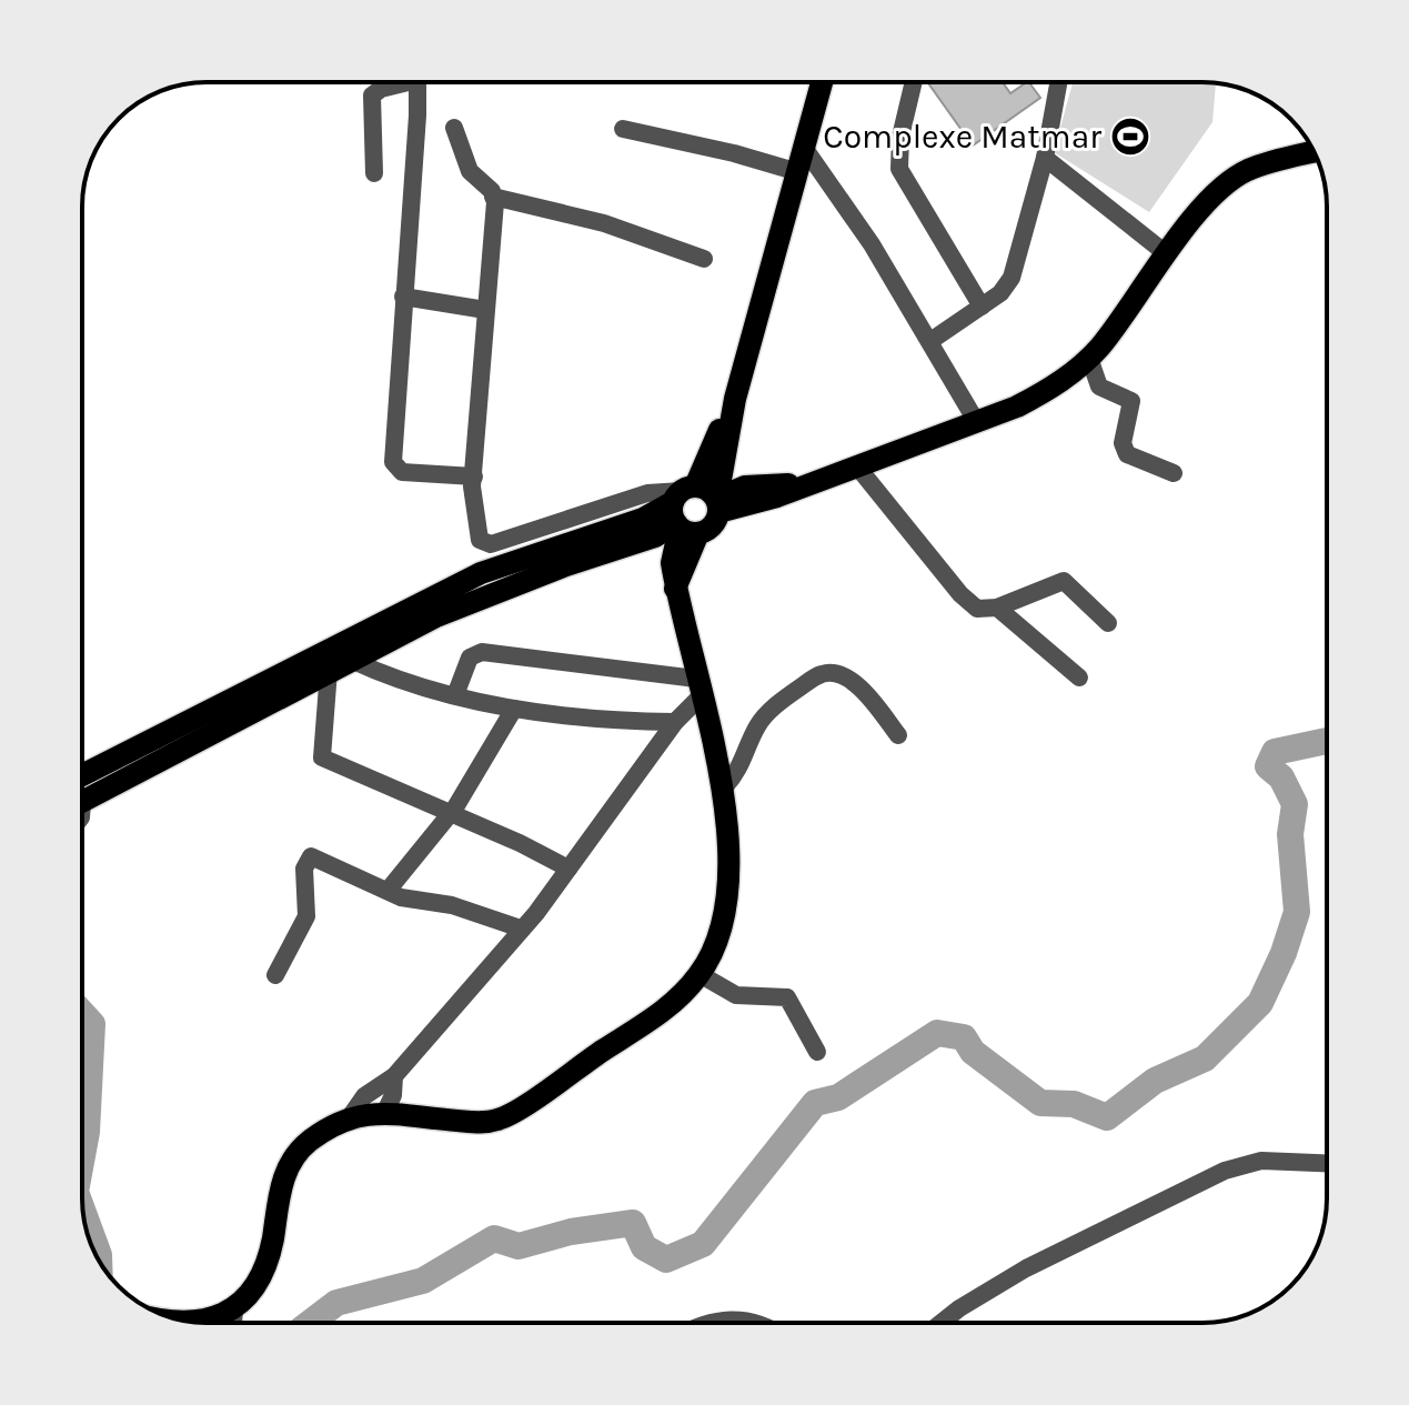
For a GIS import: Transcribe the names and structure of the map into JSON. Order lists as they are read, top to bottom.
{
  "places": {
    "sports": ["Complexe Matmar"]
  }
}
